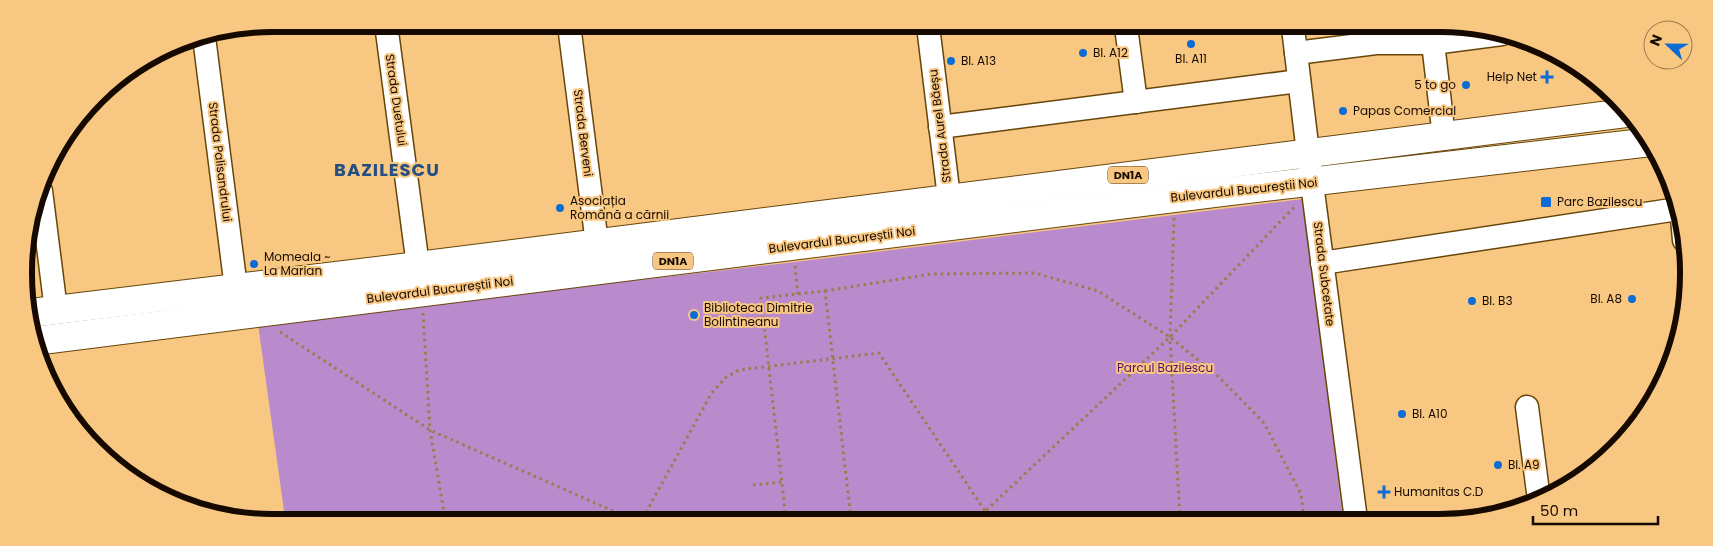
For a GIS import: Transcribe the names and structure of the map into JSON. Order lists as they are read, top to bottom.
{
  "streets": {
    "main road": ["DN1A", "Bulevardul Bucureștii Noi"],
    "street": [
      "Strada Duetului",
      "Strada Aurel Băeșu",
      "Strada Berveni",
      "Strada Palisandrului",
      "Strada Subcetate"
    ]
  },
  "crossings": [
    ["Strada Duetului", "DN1A"],
    ["Strada Aurel Băeșu", "DN1A"],
    ["Strada Aurel Băeșu", "Bulevardul Bucureștii Noi"],
    ["Strada Berveni", "DN1A"],
    ["Strada Berveni", "Bulevardul Bucureștii Noi"],
    ["Strada Palisandrului", "DN1A"],
    ["DN1A", "Strada Subcetate"],
    ["Bulevardul Bucureștii Noi", "Strada Subcetate"]
  ],
  "districts": ["BAZILESCU"],
  "parks": ["Parcul Bazilescu"],
  "places": {
    "other": [
      "Bl. A11",
      "Bl. A12",
      "Bl. A13",
      "5 to go",
      "Papas Comercial",
      "Asociația Română a cărnii",
      "Momeala ~ La Marian",
      "Bl. A8",
      "Bl. B3",
      "Biblioteca Dimitrie Bolintineanu",
      "Bl. A10",
      "Bl. A9"
    ],
    "health": ["Help Net", "Humanitas C.D"],
    "transit": ["Parc Bazilescu"]
  },
  "scale_bar": "50 m",
  "north": "left"
}
